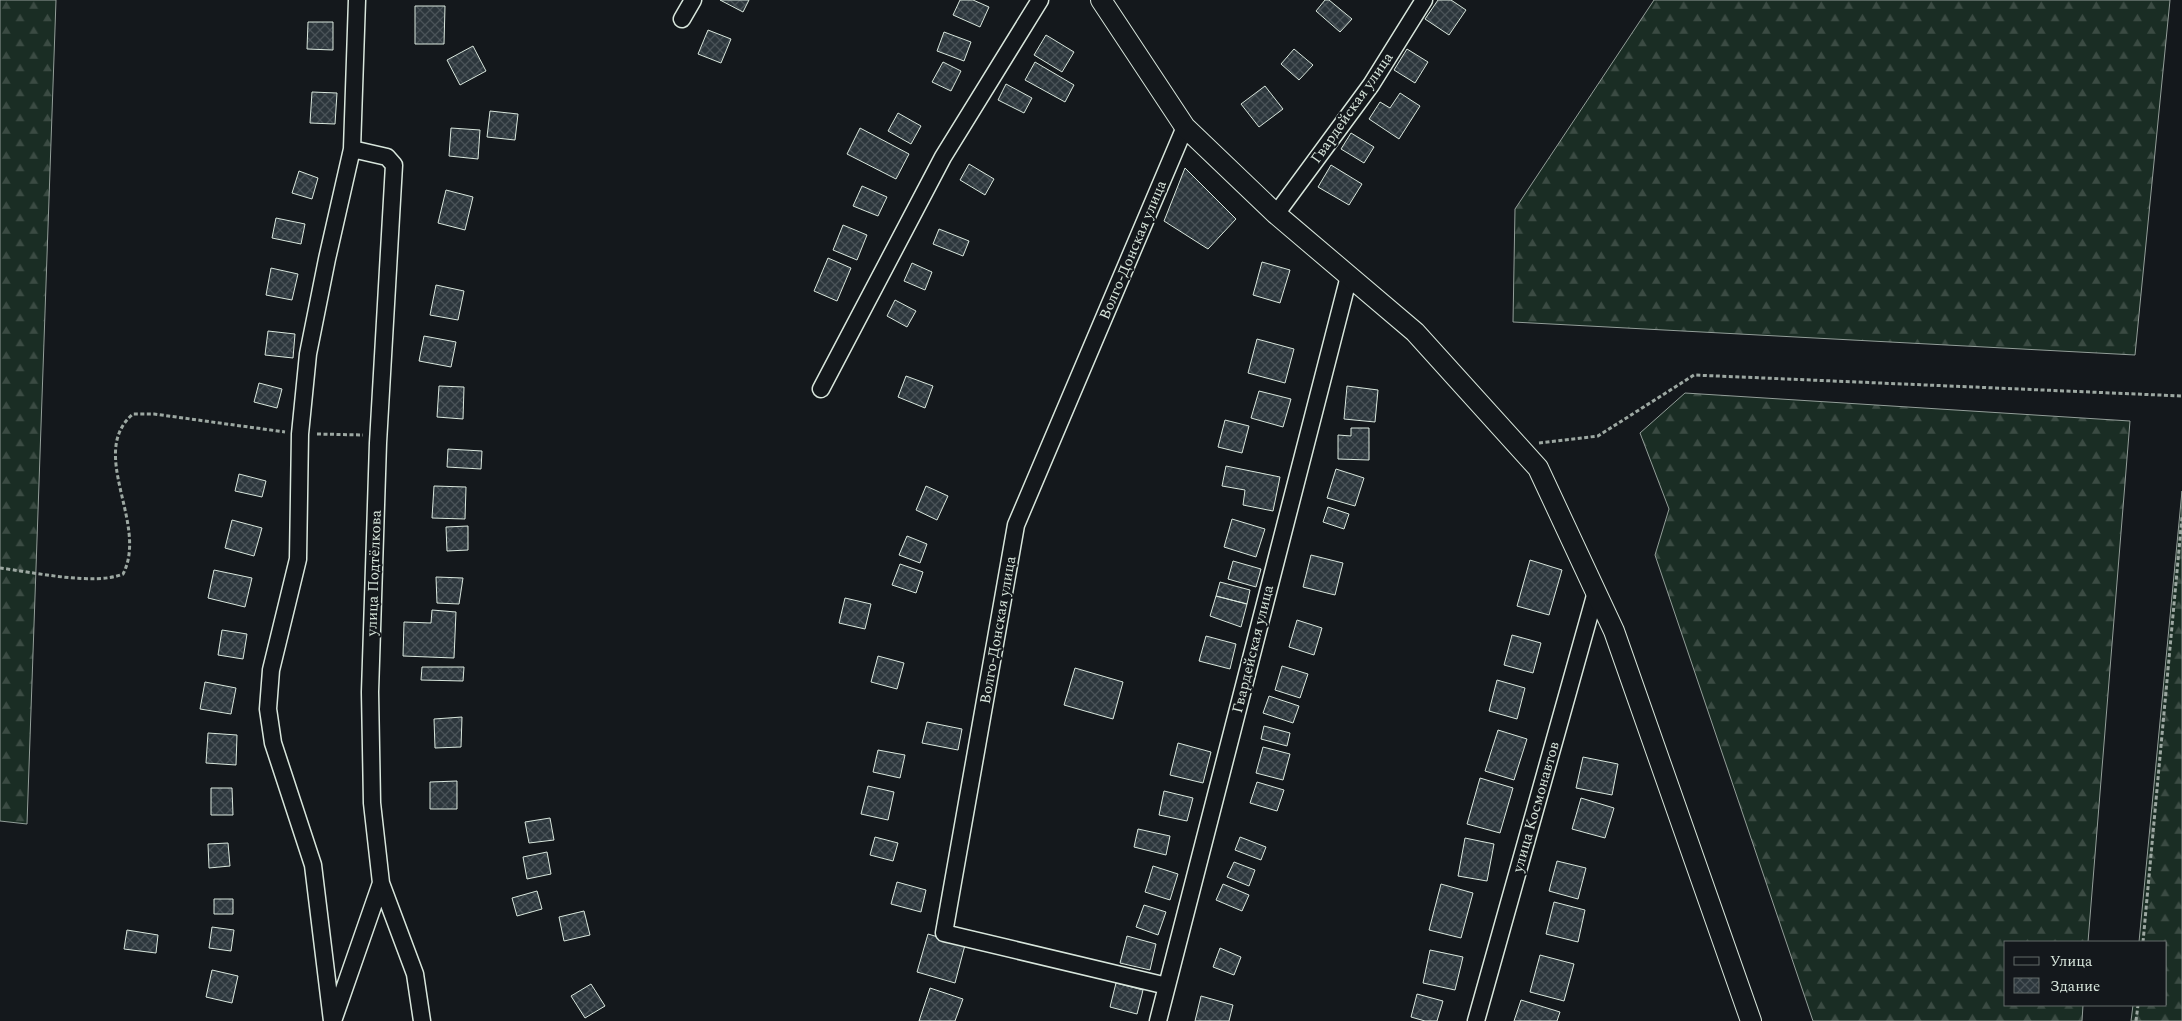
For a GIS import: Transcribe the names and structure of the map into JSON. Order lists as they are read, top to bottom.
{
  "streets": {
    "street": [
      "Гвардейская улица",
      "Волго-Донская улица",
      "улица Подтёлкова",
      "улица Космонавтов"
    ]
  },
  "crossings": [
    ["Гвардейская улица", "Волго-Донская улица"]
  ],
  "legend": ["Улица", "Здание"]
}
